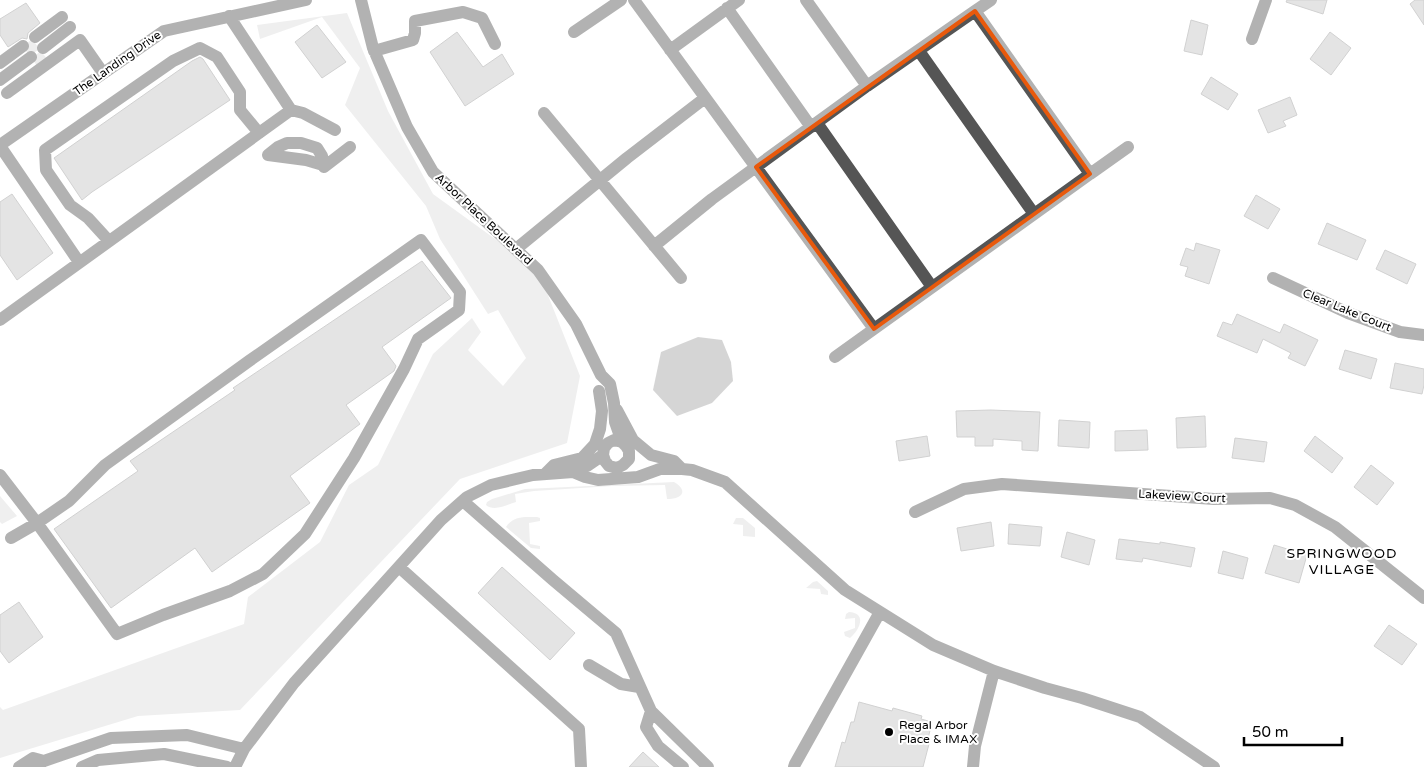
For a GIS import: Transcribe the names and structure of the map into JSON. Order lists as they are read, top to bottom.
{
  "streets": {
    "street": [
      "The Landing Drive",
      "Arbor Place Boulevard",
      "Clear Lake Court",
      "Lakeview Court"
    ]
  },
  "districts": ["SPRINGWOOD VILLAGE"],
  "places": ["Regal Arbor Place & IMAX"],
  "scale_bar": "50 m"
}
